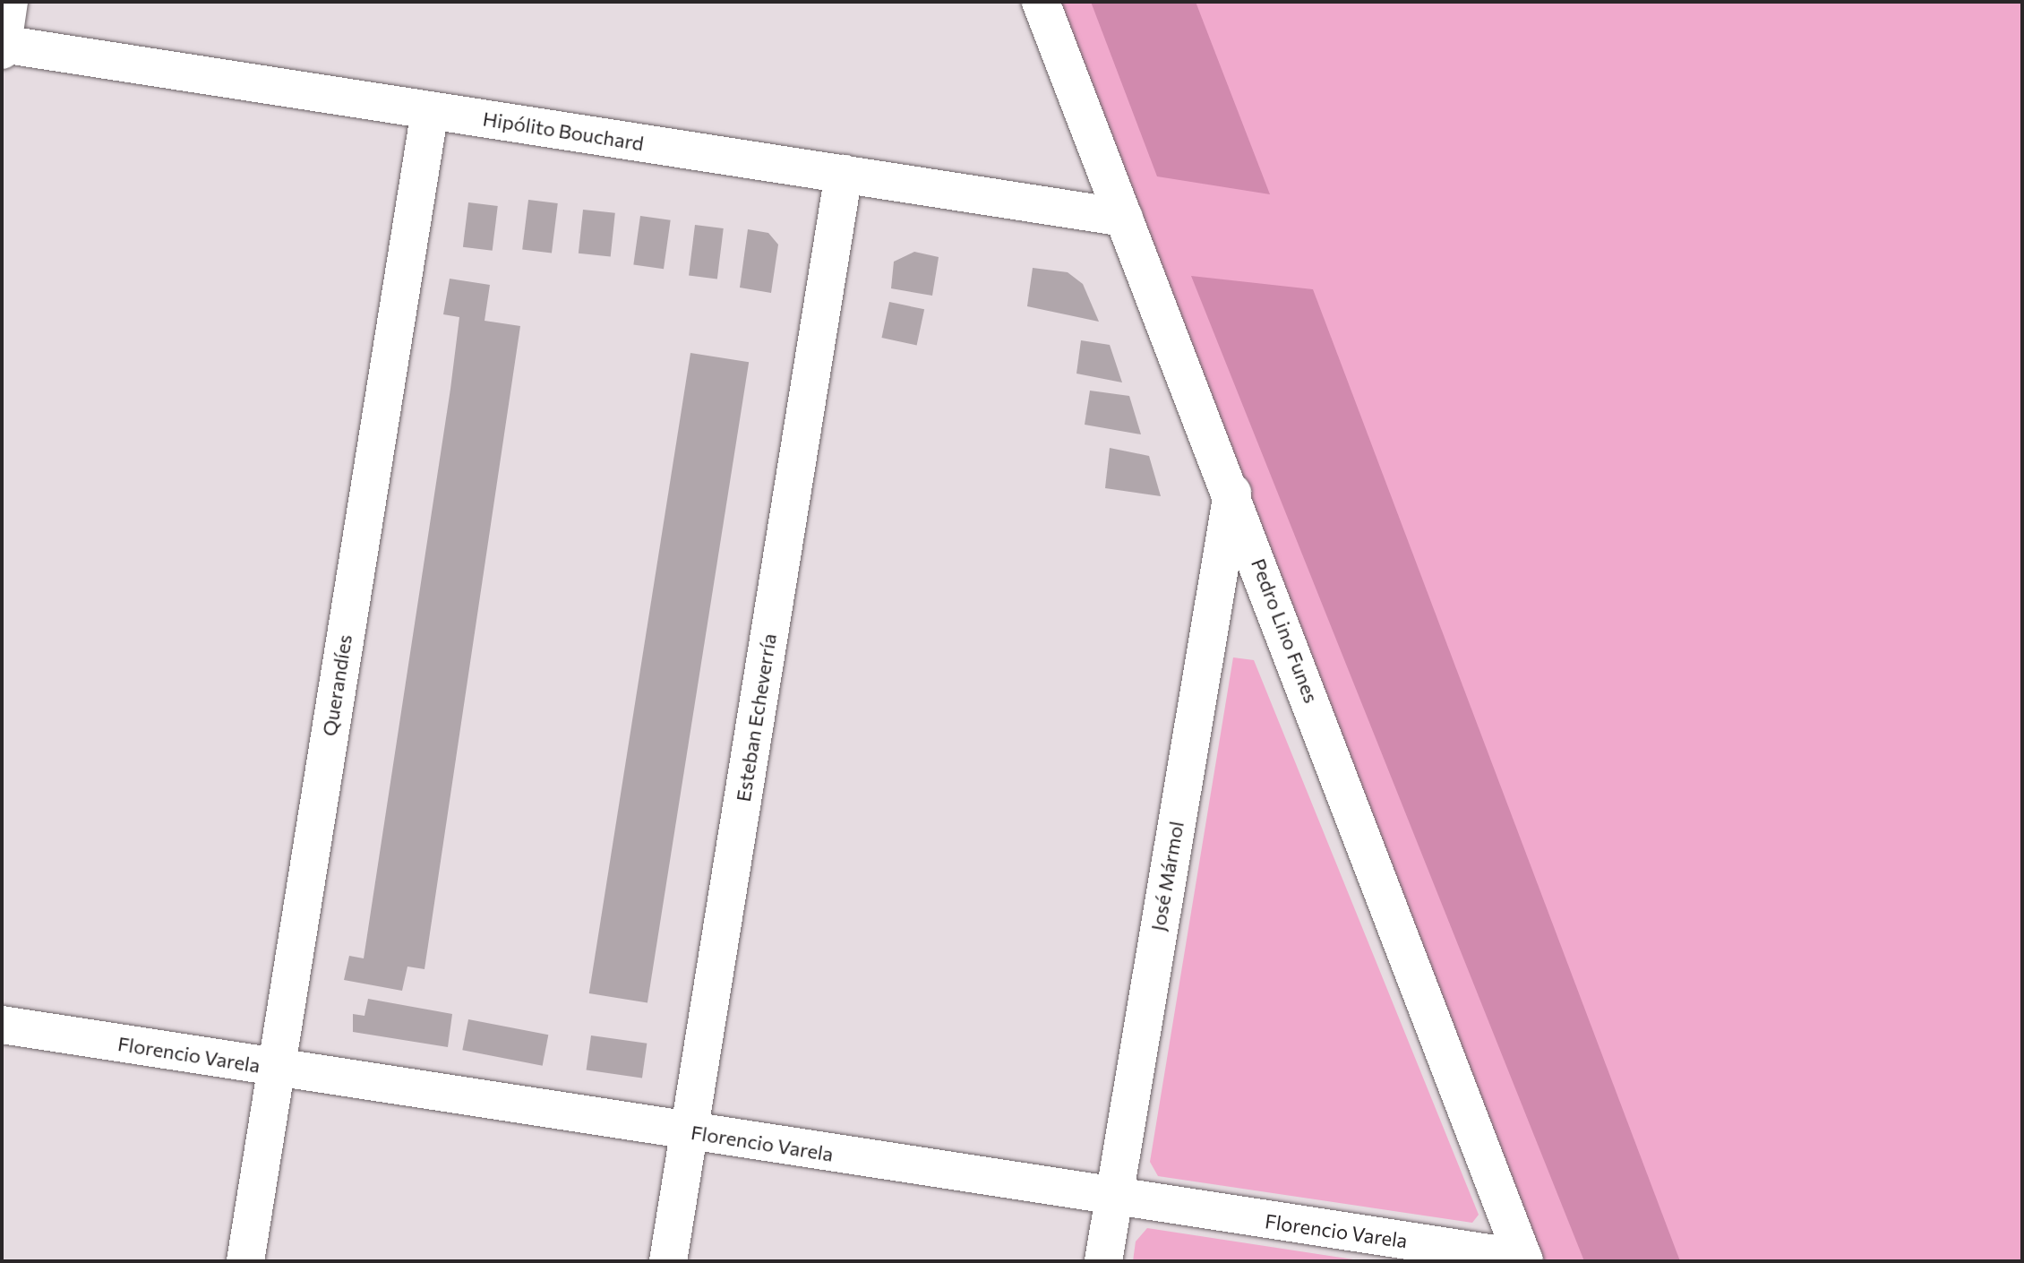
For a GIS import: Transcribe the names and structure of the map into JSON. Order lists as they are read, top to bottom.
{
  "streets": {
    "street": [
      "Hipólito Bouchard",
      "Pedro Lino Funes",
      "Querandíes",
      "Esteban Echeverría",
      "José Mármol",
      "Florencio Varela"
    ]
  },
  "crossings": [
    ["Hipólito Bouchard", "Pedro Lino Funes"],
    ["Hipólito Bouchard", "Querandíes"],
    ["Hipólito Bouchard", "Esteban Echeverría"],
    ["Pedro Lino Funes", "José Mármol"],
    ["Pedro Lino Funes", "Florencio Varela"],
    ["Querandíes", "Florencio Varela"],
    ["Esteban Echeverría", "Florencio Varela"],
    ["José Mármol", "Florencio Varela"]
  ]
}
